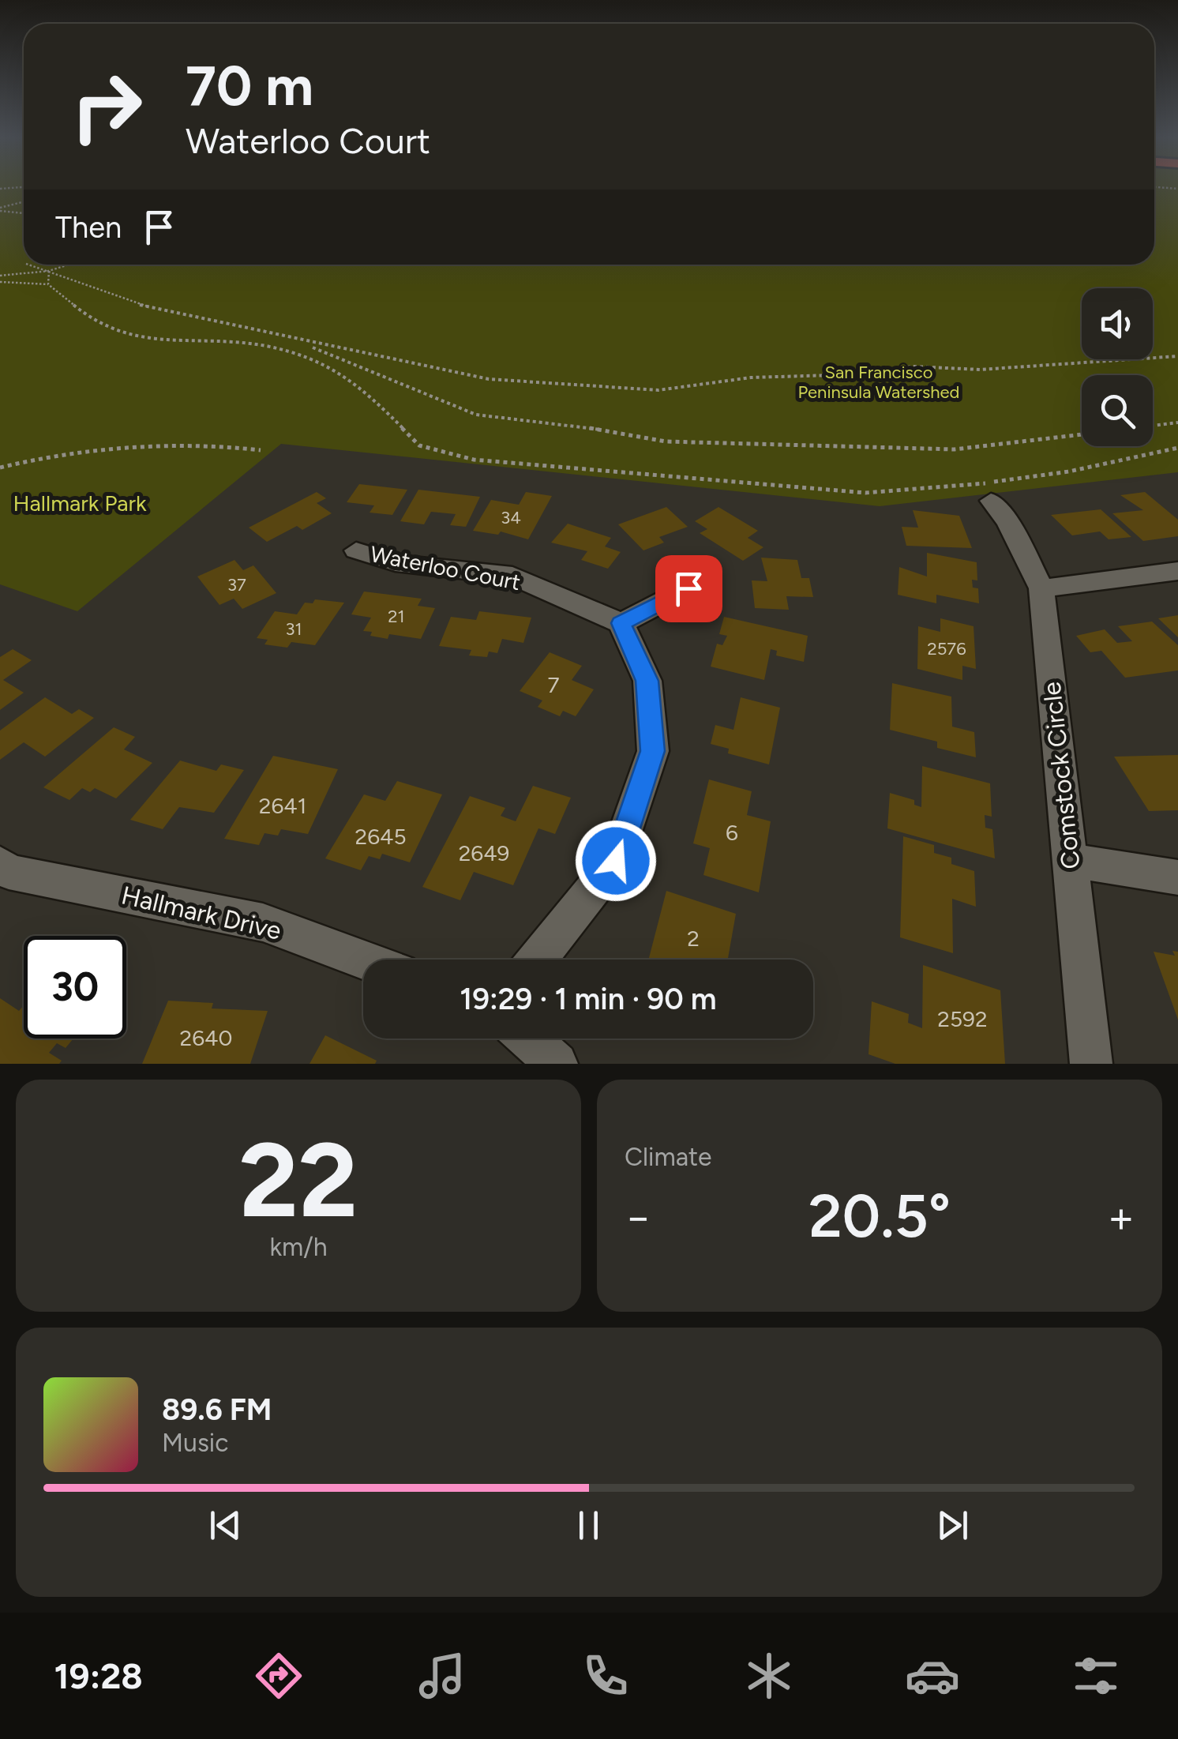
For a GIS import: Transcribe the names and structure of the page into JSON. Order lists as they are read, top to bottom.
{
  "streets": {
    "street": ["Waterloo Court", "Comstock Circle", "Hallmark Drive"]
  },
  "parks": ["San Francisco Peninsula Watershed", "Hallmark Park"],
  "house_numbers": [
    "34",
    "37",
    "21",
    "31",
    "2576",
    "7",
    "2641",
    "6",
    "2645",
    "2649",
    "2",
    "2592",
    "2640"
  ],
  "page": {
    "turn": ["70 m", "Waterloo Court"],
    "then": "Then",
    "limit": "30",
    "trip": "19:29 · 1 min · 90 m",
    "tile": [
      ["22", "km/h"],
      "Climate"
    ],
    "heat": ["−", "20.5°", "+"],
    "song": ["89.6 FM", "Music"],
    "tabs": "19:28"
  }
}
